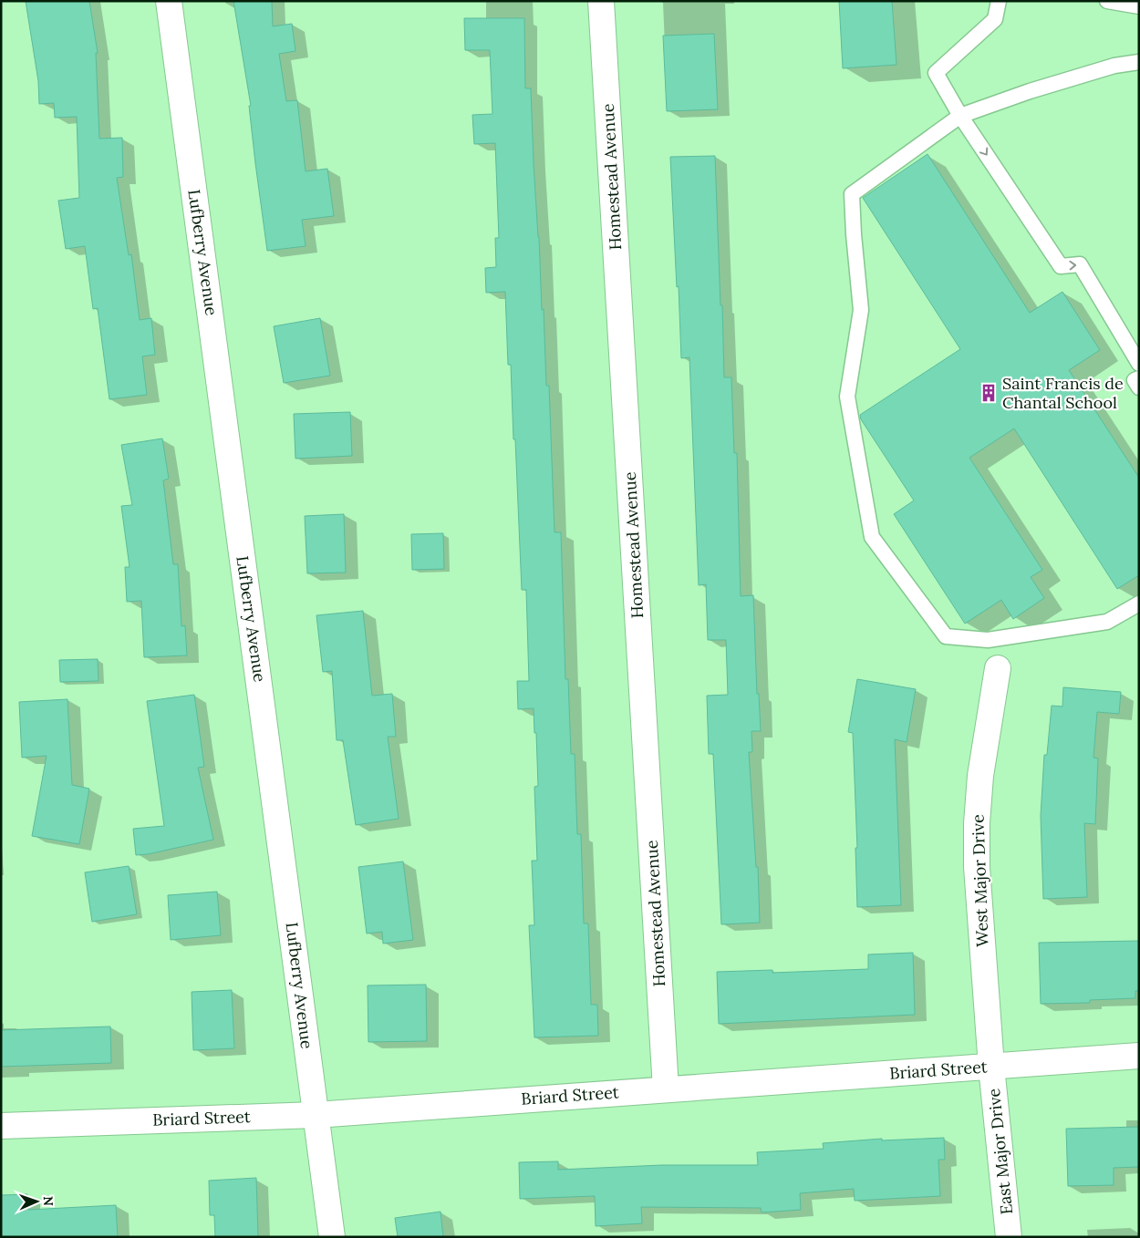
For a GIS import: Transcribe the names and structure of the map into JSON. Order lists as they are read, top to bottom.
{
  "streets": {
    "street": [
      "Homestead Avenue",
      "Lufberry Avenue",
      "West Major Drive",
      "Briard Street",
      "East Major Drive"
    ]
  },
  "crossings": [
    ["Homestead Avenue", "Briard Street"],
    ["Lufberry Avenue", "Briard Street"],
    ["West Major Drive", "Briard Street"],
    ["West Major Drive", "East Major Drive"],
    ["Briard Street", "East Major Drive"]
  ],
  "places": {
    "building": ["Saint Francis de Chantal School"]
  },
  "north": "right"
}
